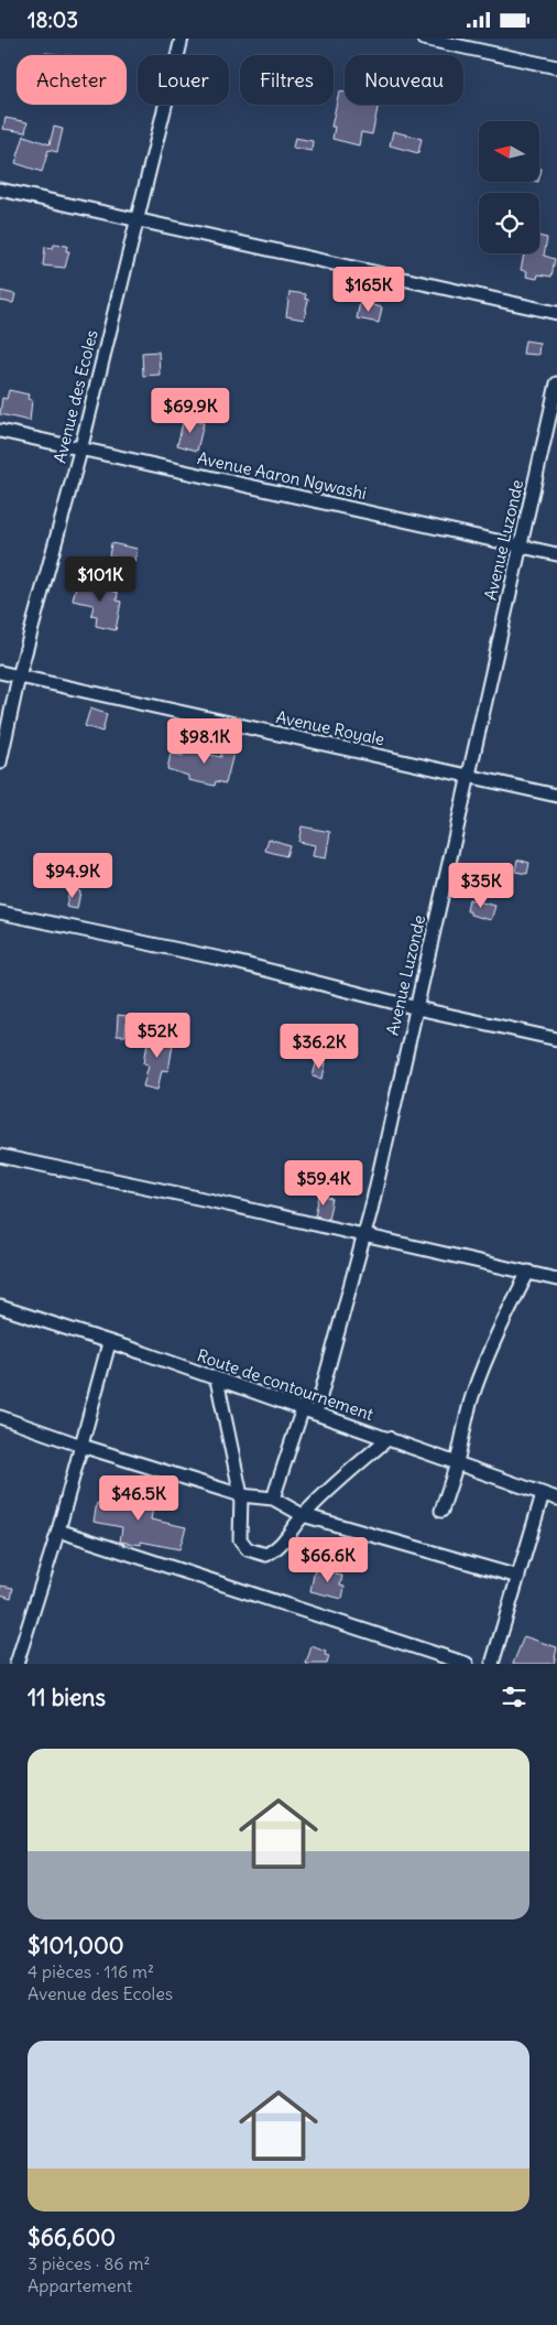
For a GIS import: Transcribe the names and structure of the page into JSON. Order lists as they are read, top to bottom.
{
  "streets": {
    "street": [
      "Avenue des Ecoles",
      "Avenue Aaron Ngwashi",
      "Avenue Luzonde",
      "Avenue Royale",
      "Route de contournement"
    ]
  },
  "crossings": [
    ["Avenue des Ecoles", "Avenue Aaron Ngwashi"],
    ["Avenue des Ecoles", "Avenue Royale"],
    ["Avenue Aaron Ngwashi", "Avenue Luzonde"],
    ["Avenue Luzonde", "Avenue Royale"],
    ["Avenue Luzonde", "Route de contournement"]
  ],
  "north": "left",
  "page": {
    "status": "18:03",
    "chip": [
      "Acheter",
      "Louer",
      "Filtres",
      "Nouveau"
    ],
    "price": [
      "$165K",
      "$69.9K",
      "$101K",
      "$98.1K",
      "$94.9K",
      "$35K",
      "$52K",
      "$36.2K",
      "$59.4K",
      "$46.5K",
      "$66.6K"
    ],
    "heading": "11 biens",
    "list": [
      {
        "name": "$101,000",
        "note": "4 pièces · 116 m² · Avenue des Ecoles"
      },
      {
        "name": "$66,600",
        "note": "3 pièces · 86 m² · Appartement"
      }
    ]
  }
}
